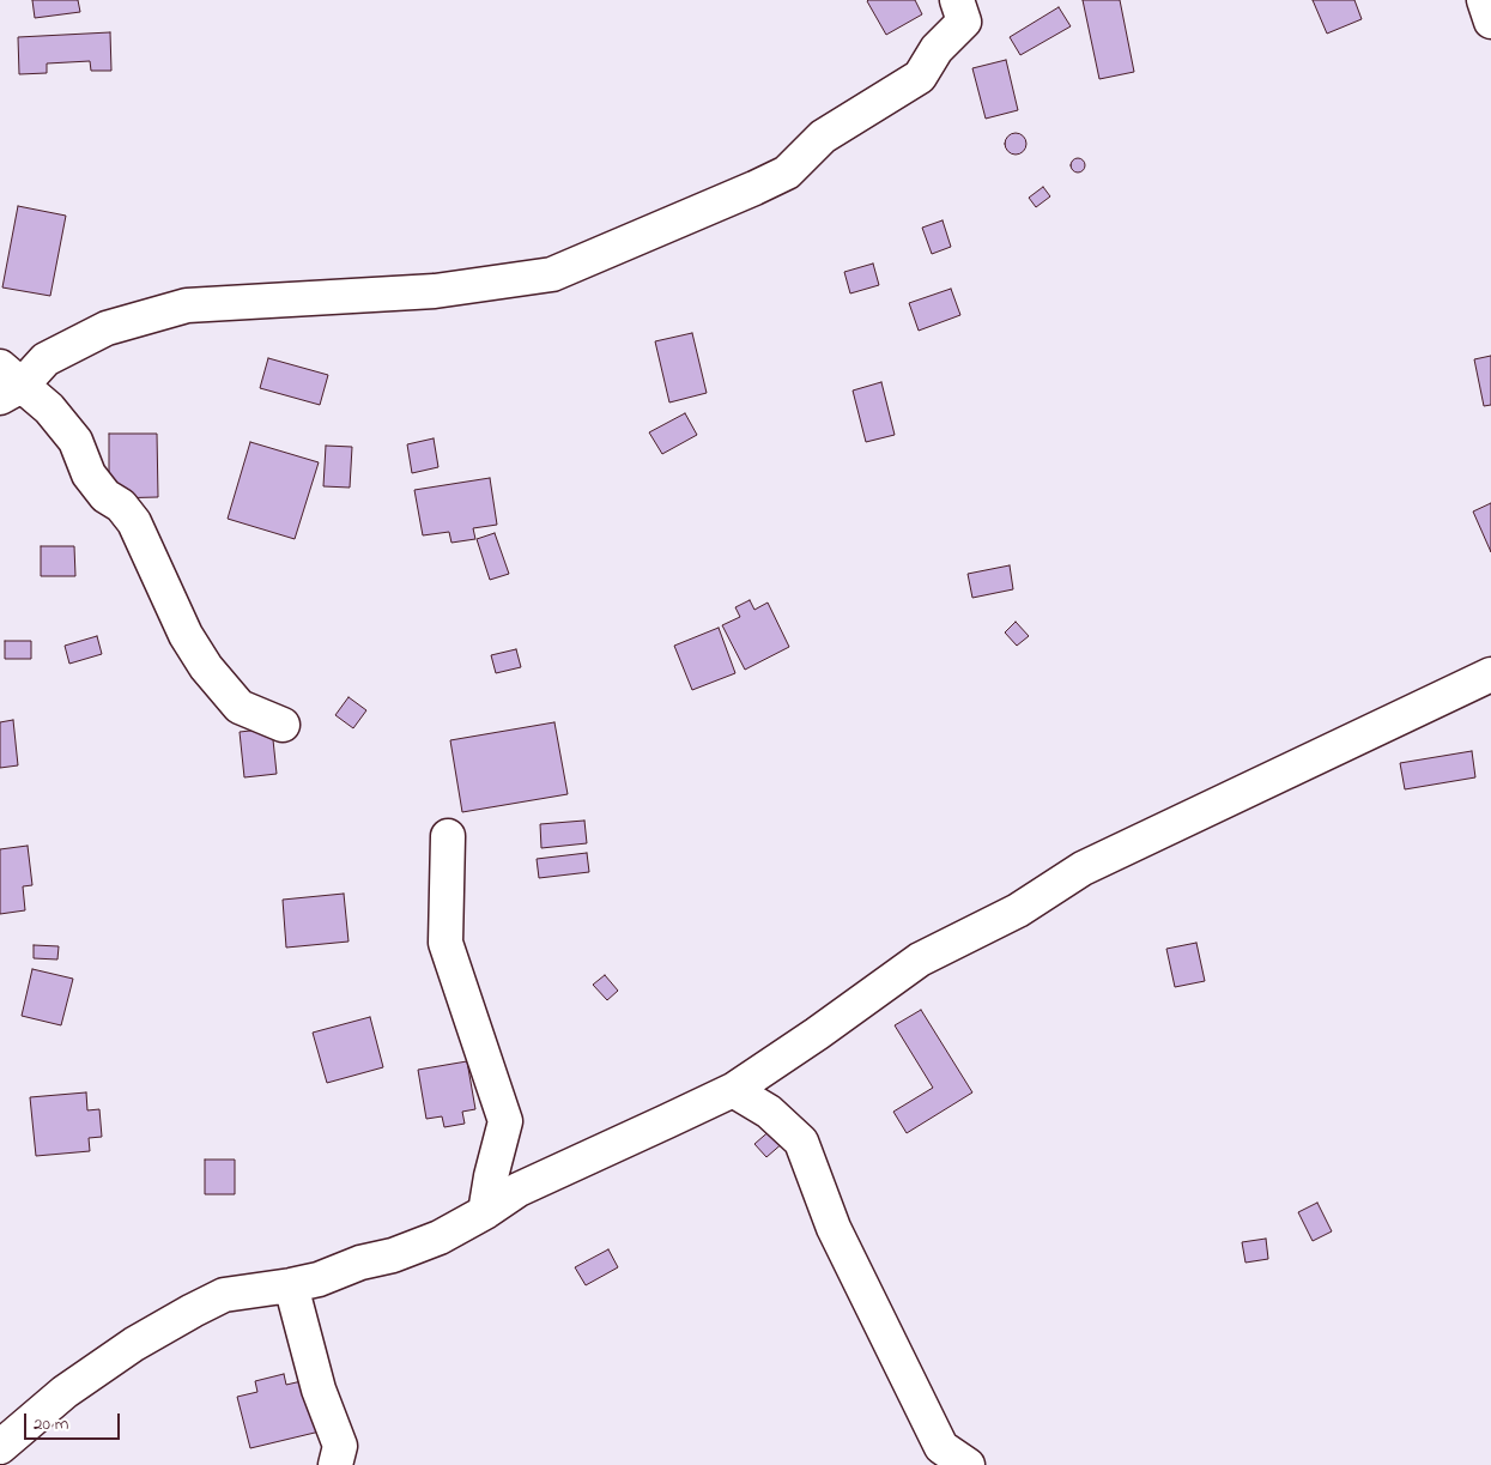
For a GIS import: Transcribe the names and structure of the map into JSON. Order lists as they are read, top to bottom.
{
  "scale_bar": "20 m"
}
